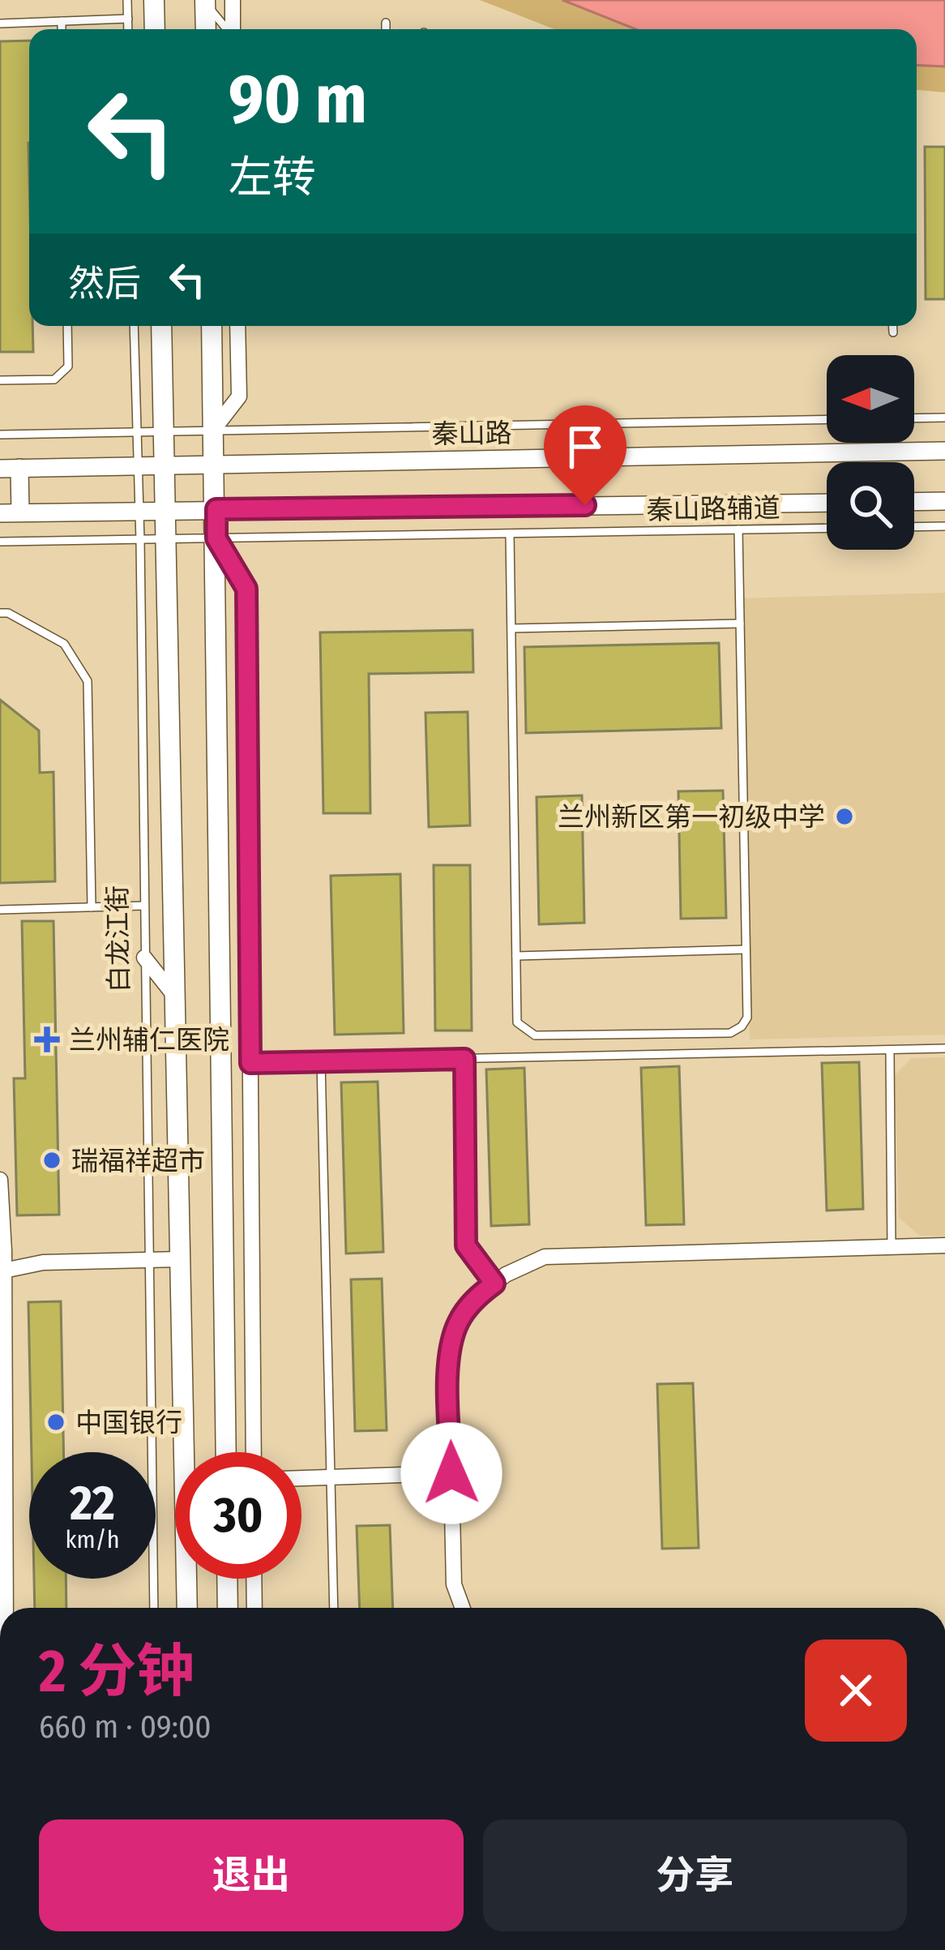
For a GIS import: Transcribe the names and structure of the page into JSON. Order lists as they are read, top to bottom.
{
  "streets": {
    "street": ["秦山路"],
    "lane": ["秦山路辅道", "白龙江街"]
  },
  "crossings": [
    ["秦山路", "白龙江街"],
    ["秦山路辅道", "白龙江街"]
  ],
  "places": {
    "other": ["兰州新区第一初级中学", "瑞福祥超市", "中国银行"],
    "health": ["兰州辅仁医院"]
  },
  "north": "left",
  "page": {
    "turn": ["90 m", "左转"],
    "then": "然后",
    "speed": "22 km/h",
    "limit": "30",
    "heading": ["2 分钟", "660 m · 09:00"],
    "buttons": ["退出", "分享"]
  }
}
